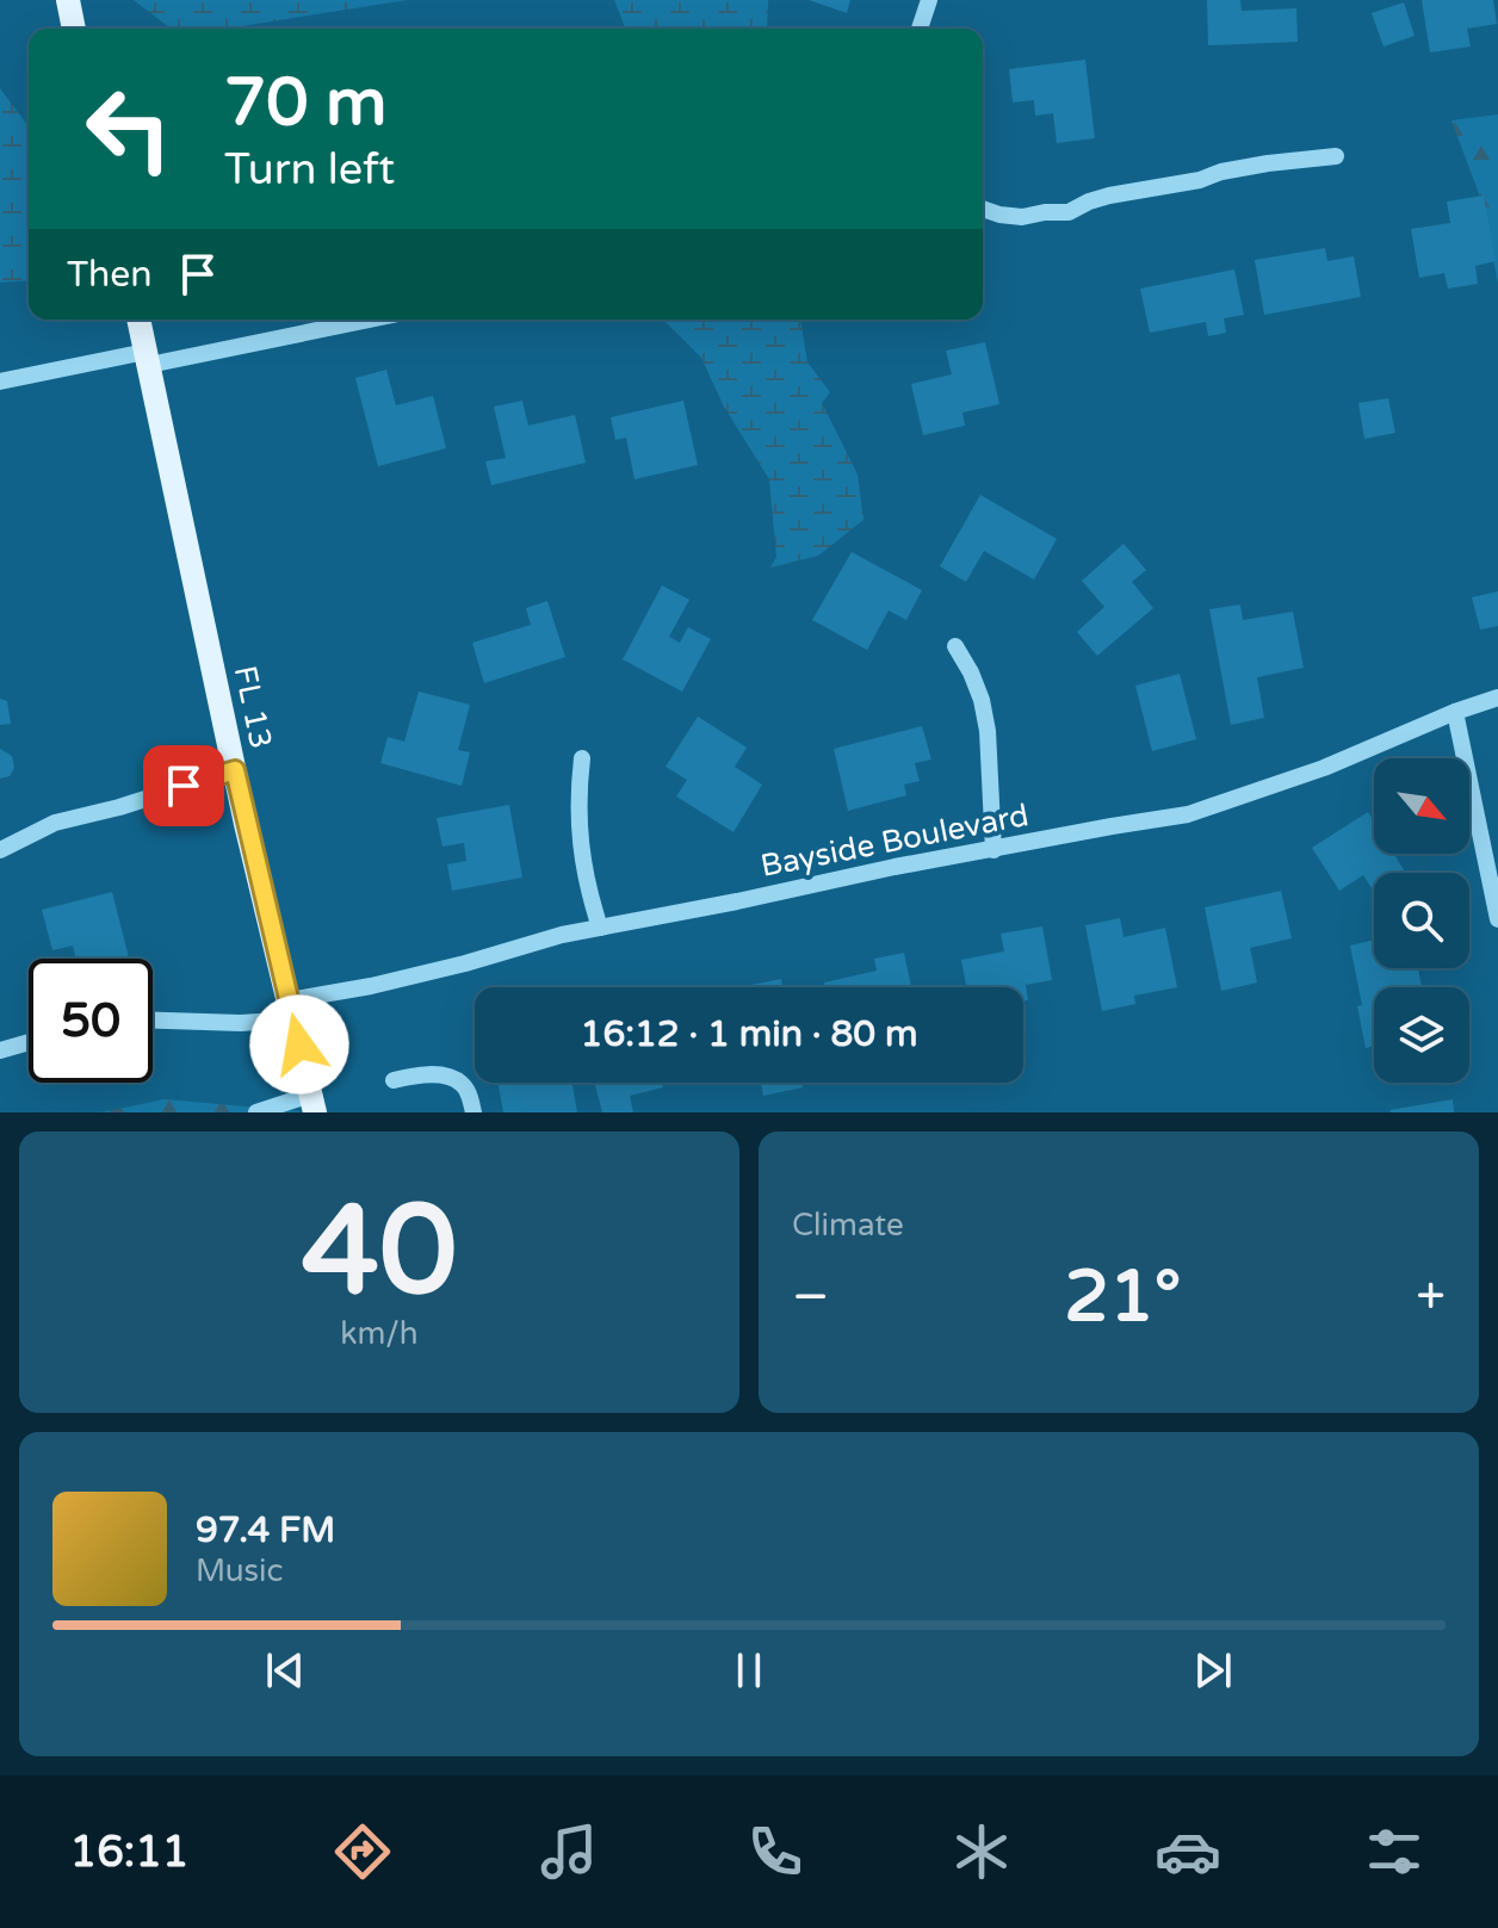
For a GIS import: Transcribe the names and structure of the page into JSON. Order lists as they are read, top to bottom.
{
  "streets": {
    "main road": ["FL 13"],
    "street": ["Bayside Boulevard"]
  },
  "crossings": [
    ["FL 13", "Bayside Boulevard"]
  ],
  "north": "bottom right",
  "page": {
    "turn": ["70 m", "Turn left"],
    "then": "Then",
    "limit": "50",
    "trip": "16:12 · 1 min · 80 m",
    "tile": [
      ["40", "km/h"],
      "Climate"
    ],
    "heat": ["−", "21°", "+"],
    "song": ["97.4 FM", "Music"],
    "tabs": "16:11"
  }
}
